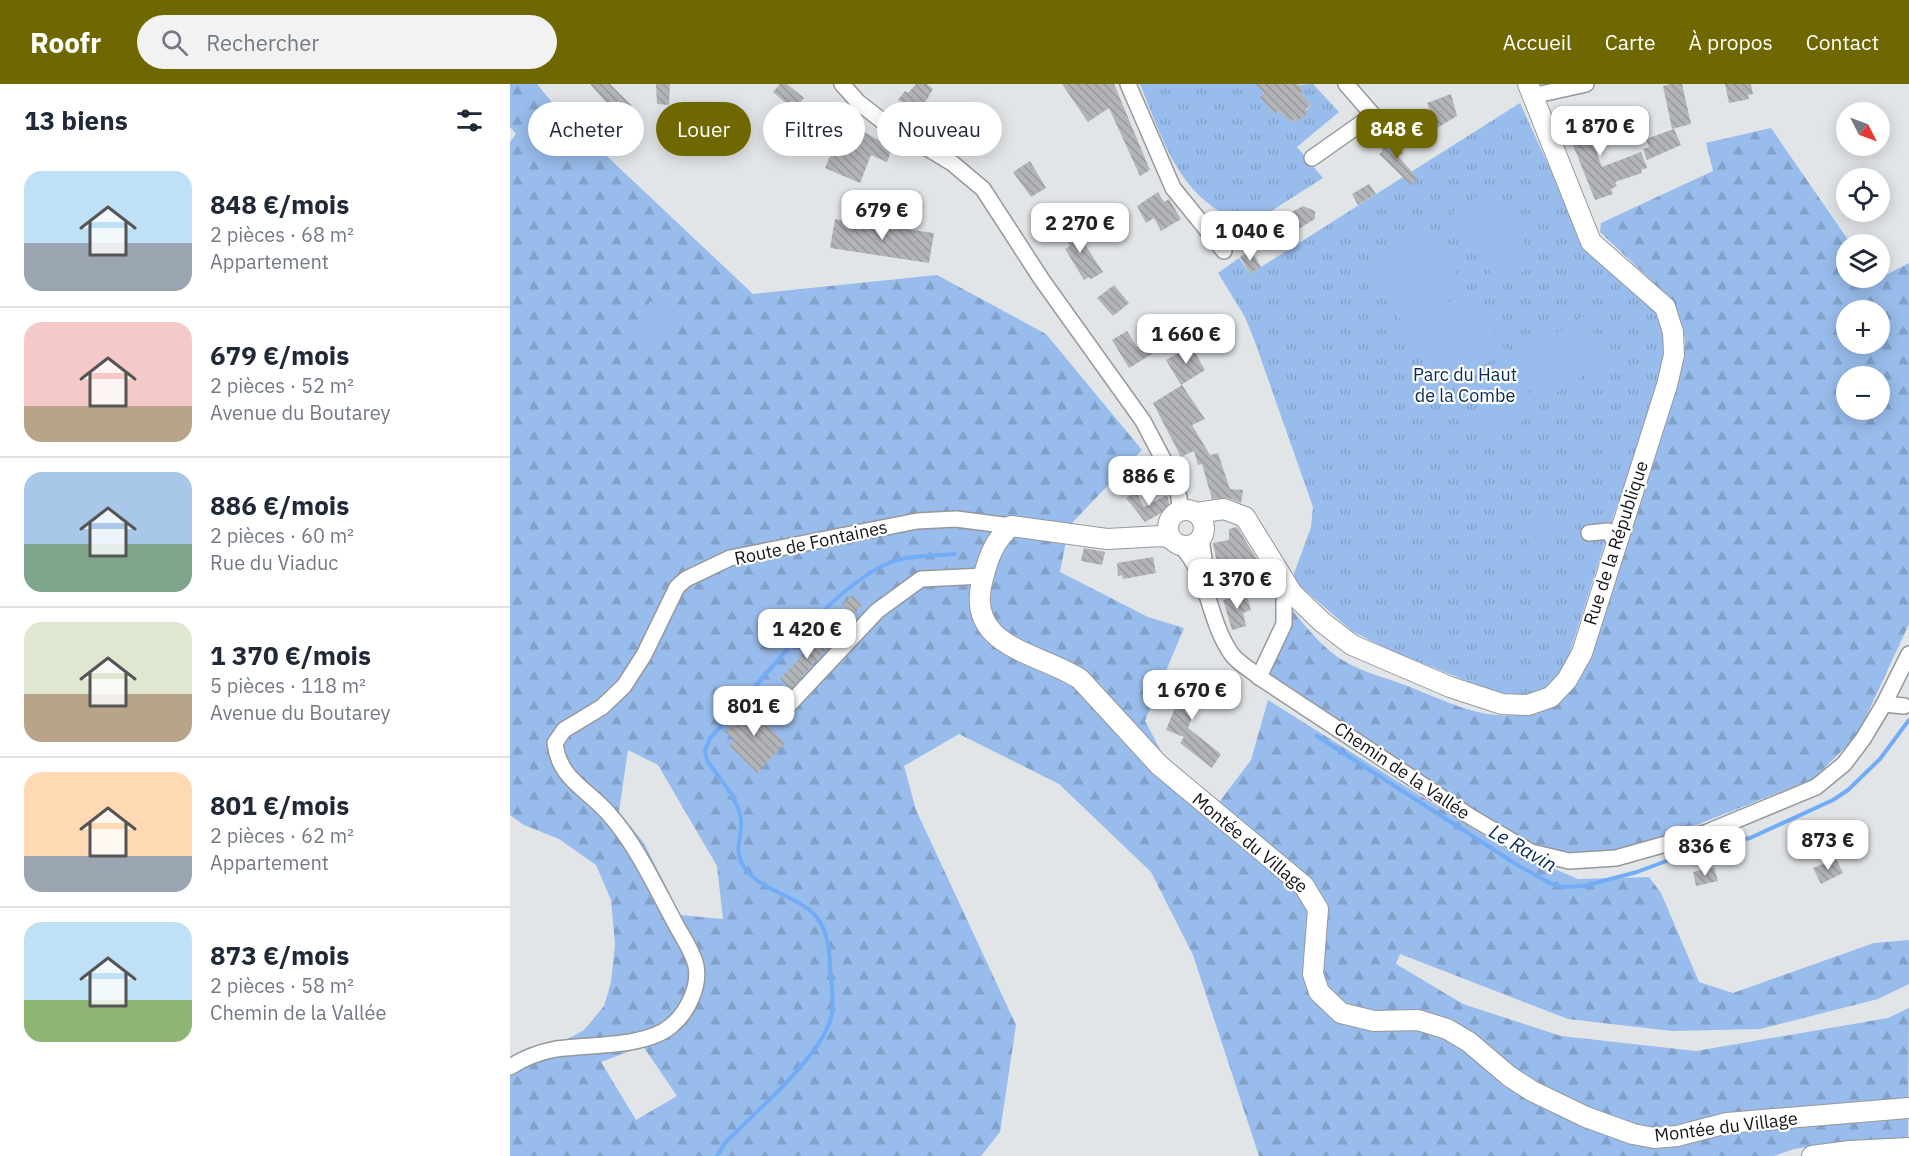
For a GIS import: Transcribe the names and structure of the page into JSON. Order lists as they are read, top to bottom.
{
  "streets": {
    "main road": ["Rue de la République", "Montée du Village"],
    "street": ["Route de Fontaines", "Chemin de la Vallée"]
  },
  "crossings": [
    ["Route de Fontaines", "Montée du Village"]
  ],
  "water": ["Le Ravin"],
  "parks": ["Parc du Haut de la Combe"],
  "north": "bottom right",
  "page": {
    "header": "Roofr",
    "search": "Rechercher",
    "nav": [
      "Accueil",
      "Carte",
      "À propos",
      "Contact"
    ],
    "heading": "13 biens",
    "map_buttons": ["+", "−"],
    "chip": [
      "Acheter",
      "Louer",
      "Filtres",
      "Nouveau"
    ],
    "price": [
      "1 870 €",
      "848 €",
      "679 €",
      "2 270 €",
      "1 040 €",
      "1 660 €",
      "886 €",
      "1 370 €",
      "1 420 €",
      "1 670 €",
      "801 €",
      "873 €",
      "836 €"
    ],
    "list": [
      {
        "name": "848 €/mois",
        "note": "2 pièces · 68 m² · Appartement"
      },
      {
        "name": "679 €/mois",
        "note": "2 pièces · 52 m² · Avenue du Boutarey"
      },
      {
        "name": "886 €/mois",
        "note": "2 pièces · 60 m² · Rue du Viaduc"
      },
      {
        "name": "1 370 €/mois",
        "note": "5 pièces · 118 m² · Avenue du Boutarey"
      },
      {
        "name": "801 €/mois",
        "note": "2 pièces · 62 m² · Appartement"
      },
      {
        "name": "873 €/mois",
        "note": "2 pièces · 58 m² · Chemin de la Vallée"
      }
    ]
  }
}
